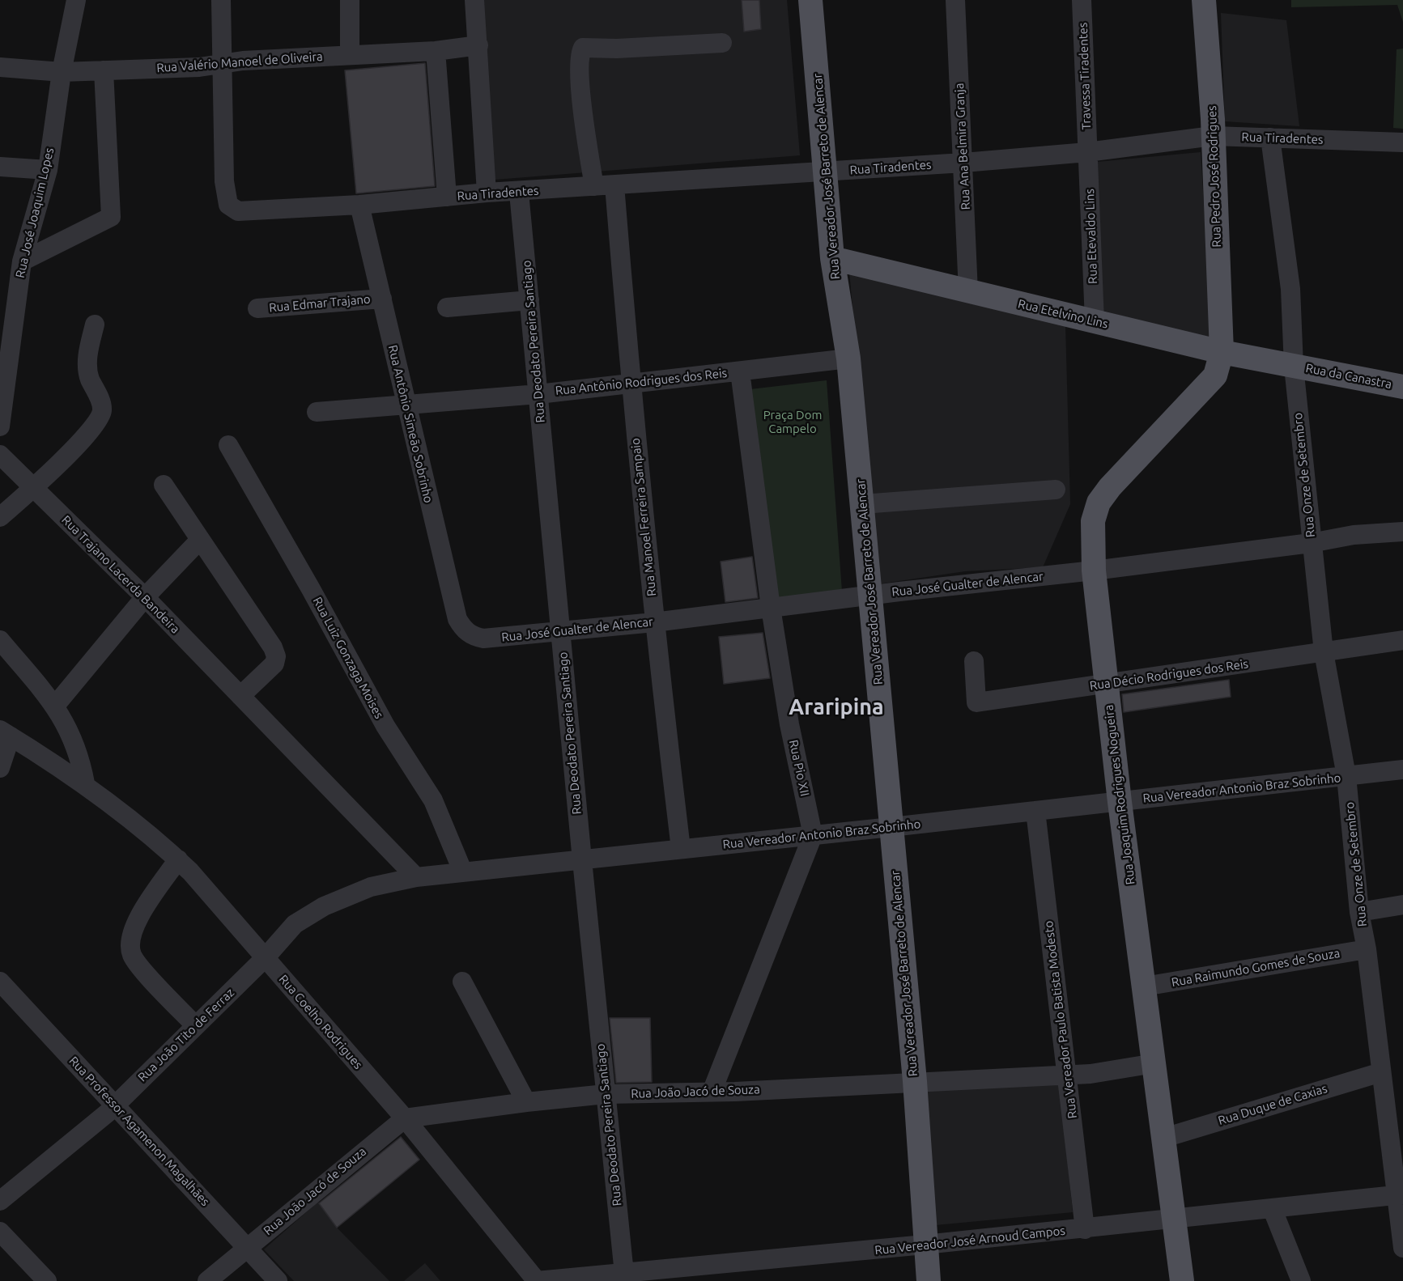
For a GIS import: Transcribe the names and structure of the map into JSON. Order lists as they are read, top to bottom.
{
  "streets": {
    "main road": [
      "Rua Vereador José Barreto de Alencar",
      "Rua Pedro José Rodrigues",
      "Rua Etelvino Lins",
      "Rua da Canastra",
      "Rua Joaquim Rodrigues Nogueira"
    ],
    "street": [
      "Rua Valério Manoel de Oliveira",
      "Travessa Tiradentes",
      "Rua Tiradentes",
      "Rua Ana Belmira Granja",
      "Rua José Joaquim Lopes",
      "Rua Etevaldo Lins",
      "Rua Edmar Trajano",
      "Rua Deodato Pereira Santiago",
      "Rua Antônio Rodrigues dos Reis",
      "Rua Antônio Simeão Sobrinho",
      "Rua Onze de Setembro",
      "Rua Manoel Ferreira Sampaio",
      "Rua Trajano Lacerda Bandeira",
      "Rua José Gualter de Alencar",
      "Rua Luiz Gonzaga Moises",
      "Rua Décio Rodrigues dos Reis",
      "Rua Pio XII",
      "Rua Vereador Antonio Braz Sobrinho",
      "Rua Raimundo Gomes de Souza",
      "Rua Vereador Paulo Batista Modesto",
      "Rua Coelho Rodrigues",
      "Rua João Tito de Ferraz",
      "Rua João Jacó de Souza",
      "Rua Duque de Caxias",
      "Rua Professor Agamenon Magalhães",
      "Rua Vereador José Arnoud Campos"
    ]
  },
  "crossings": [
    ["Rua Valério Manoel de Oliveira", "Rua Tiradentes"],
    ["Rua Valério Manoel de Oliveira", "Rua José Joaquim Lopes"],
    ["Travessa Tiradentes", "Rua Tiradentes"],
    ["Travessa Tiradentes", "Rua Etevaldo Lins"],
    ["Rua Tiradentes", "Rua Ana Belmira Granja"],
    ["Rua Tiradentes", "Rua Vereador José Barreto de Alencar"],
    ["Rua Tiradentes", "Rua Pedro José Rodrigues"],
    ["Rua Tiradentes", "Rua Etevaldo Lins"],
    ["Rua Tiradentes", "Rua Deodato Pereira Santiago"],
    ["Rua Tiradentes", "Rua Antônio Simeão Sobrinho"],
    ["Rua Tiradentes", "Rua Onze de Setembro"],
    ["Rua Tiradentes", "Rua Manoel Ferreira Sampaio"],
    ["Rua Ana Belmira Granja", "Rua Etelvino Lins"],
    ["Rua Vereador José Barreto de Alencar", "Rua Etelvino Lins"],
    ["Rua Vereador José Barreto de Alencar", "Rua Antônio Rodrigues dos Reis"],
    ["Rua Vereador José Barreto de Alencar", "Rua José Gualter de Alencar"],
    ["Rua Vereador José Barreto de Alencar", "Rua Vereador Antonio Braz Sobrinho"],
    ["Rua Vereador José Barreto de Alencar", "Rua João Jacó de Souza"],
    ["Rua Vereador José Barreto de Alencar", "Rua Vereador José Arnoud Campos"],
    ["Rua Pedro José Rodrigues", "Rua Etelvino Lins"],
    ["Rua Pedro José Rodrigues", "Rua Joaquim Rodrigues Nogueira"],
    ["Rua Etevaldo Lins", "Rua Etelvino Lins"],
    ["Rua Edmar Trajano", "Rua Antônio Simeão Sobrinho"],
    ["Rua Etelvino Lins", "Rua da Canastra"],
    ["Rua Etelvino Lins", "Rua Onze de Setembro"],
    ["Rua Etelvino Lins", "Rua Joaquim Rodrigues Nogueira"],
    ["Rua Deodato Pereira Santiago", "Rua Antônio Rodrigues dos Reis"],
    ["Rua Deodato Pereira Santiago", "Rua José Gualter de Alencar"],
    ["Rua Deodato Pereira Santiago", "Rua Vereador Antonio Braz Sobrinho"],
    ["Rua Deodato Pereira Santiago", "Rua João Jacó de Souza"],
    ["Rua Deodato Pereira Santiago", "Rua Vereador José Arnoud Campos"],
    ["Rua da Canastra", "Rua Onze de Setembro"],
    ["Rua Antônio Rodrigues dos Reis", "Rua Antônio Simeão Sobrinho"],
    ["Rua Antônio Rodrigues dos Reis", "Rua Manoel Ferreira Sampaio"],
    ["Rua Antônio Rodrigues dos Reis", "Rua Pio XII"],
    ["Rua Antônio Simeão Sobrinho", "Rua José Gualter de Alencar"],
    ["Rua Onze de Setembro", "Rua José Gualter de Alencar"],
    ["Rua Onze de Setembro", "Rua Décio Rodrigues dos Reis"],
    ["Rua Onze de Setembro", "Rua Vereador Antonio Braz Sobrinho"],
    ["Rua Onze de Setembro", "Rua Raimundo Gomes de Souza"],
    ["Rua Onze de Setembro", "Rua Duque de Caxias"],
    ["Rua Onze de Setembro", "Rua Vereador José Arnoud Campos"],
    ["Rua Manoel Ferreira Sampaio", "Rua José Gualter de Alencar"],
    ["Rua Manoel Ferreira Sampaio", "Rua Vereador Antonio Braz Sobrinho"],
    ["Rua Trajano Lacerda Bandeira", "Rua Vereador Antonio Braz Sobrinho"],
    ["Rua José Gualter de Alencar", "Rua Pio XII"],
    ["Rua José Gualter de Alencar", "Rua Joaquim Rodrigues Nogueira"],
    ["Rua Luiz Gonzaga Moises", "Rua Vereador Antonio Braz Sobrinho"],
    ["Rua Décio Rodrigues dos Reis", "Rua Joaquim Rodrigues Nogueira"],
    ["Rua Pio XII", "Rua Vereador Antonio Braz Sobrinho"],
    ["Rua Vereador Antonio Braz Sobrinho", "Rua Joaquim Rodrigues Nogueira"],
    ["Rua Vereador Antonio Braz Sobrinho", "Rua Vereador Paulo Batista Modesto"],
    ["Rua Vereador Antonio Braz Sobrinho", "Rua Coelho Rodrigues"],
    ["Rua Vereador Antonio Braz Sobrinho", "Rua João Tito de Ferraz"],
    ["Rua Joaquim Rodrigues Nogueira", "Rua Raimundo Gomes de Souza"],
    ["Rua Joaquim Rodrigues Nogueira", "Rua João Jacó de Souza"],
    ["Rua Joaquim Rodrigues Nogueira", "Rua Duque de Caxias"],
    ["Rua Joaquim Rodrigues Nogueira", "Rua Vereador José Arnoud Campos"],
    ["Rua Vereador Paulo Batista Modesto", "Rua João Jacó de Souza"],
    ["Rua Vereador Paulo Batista Modesto", "Rua Vereador José Arnoud Campos"],
    ["Rua Coelho Rodrigues", "Rua João Tito de Ferraz"],
    ["Rua Coelho Rodrigues", "Rua João Jacó de Souza"],
    ["Rua Coelho Rodrigues", "Rua Vereador José Arnoud Campos"],
    ["Rua João Tito de Ferraz", "Rua Professor Agamenon Magalhães"],
    ["Rua João Jacó de Souza", "Rua Professor Agamenon Magalhães"]
  ],
  "districts": ["Araripina"],
  "parks": ["Praça Dom Campelo"]
}
